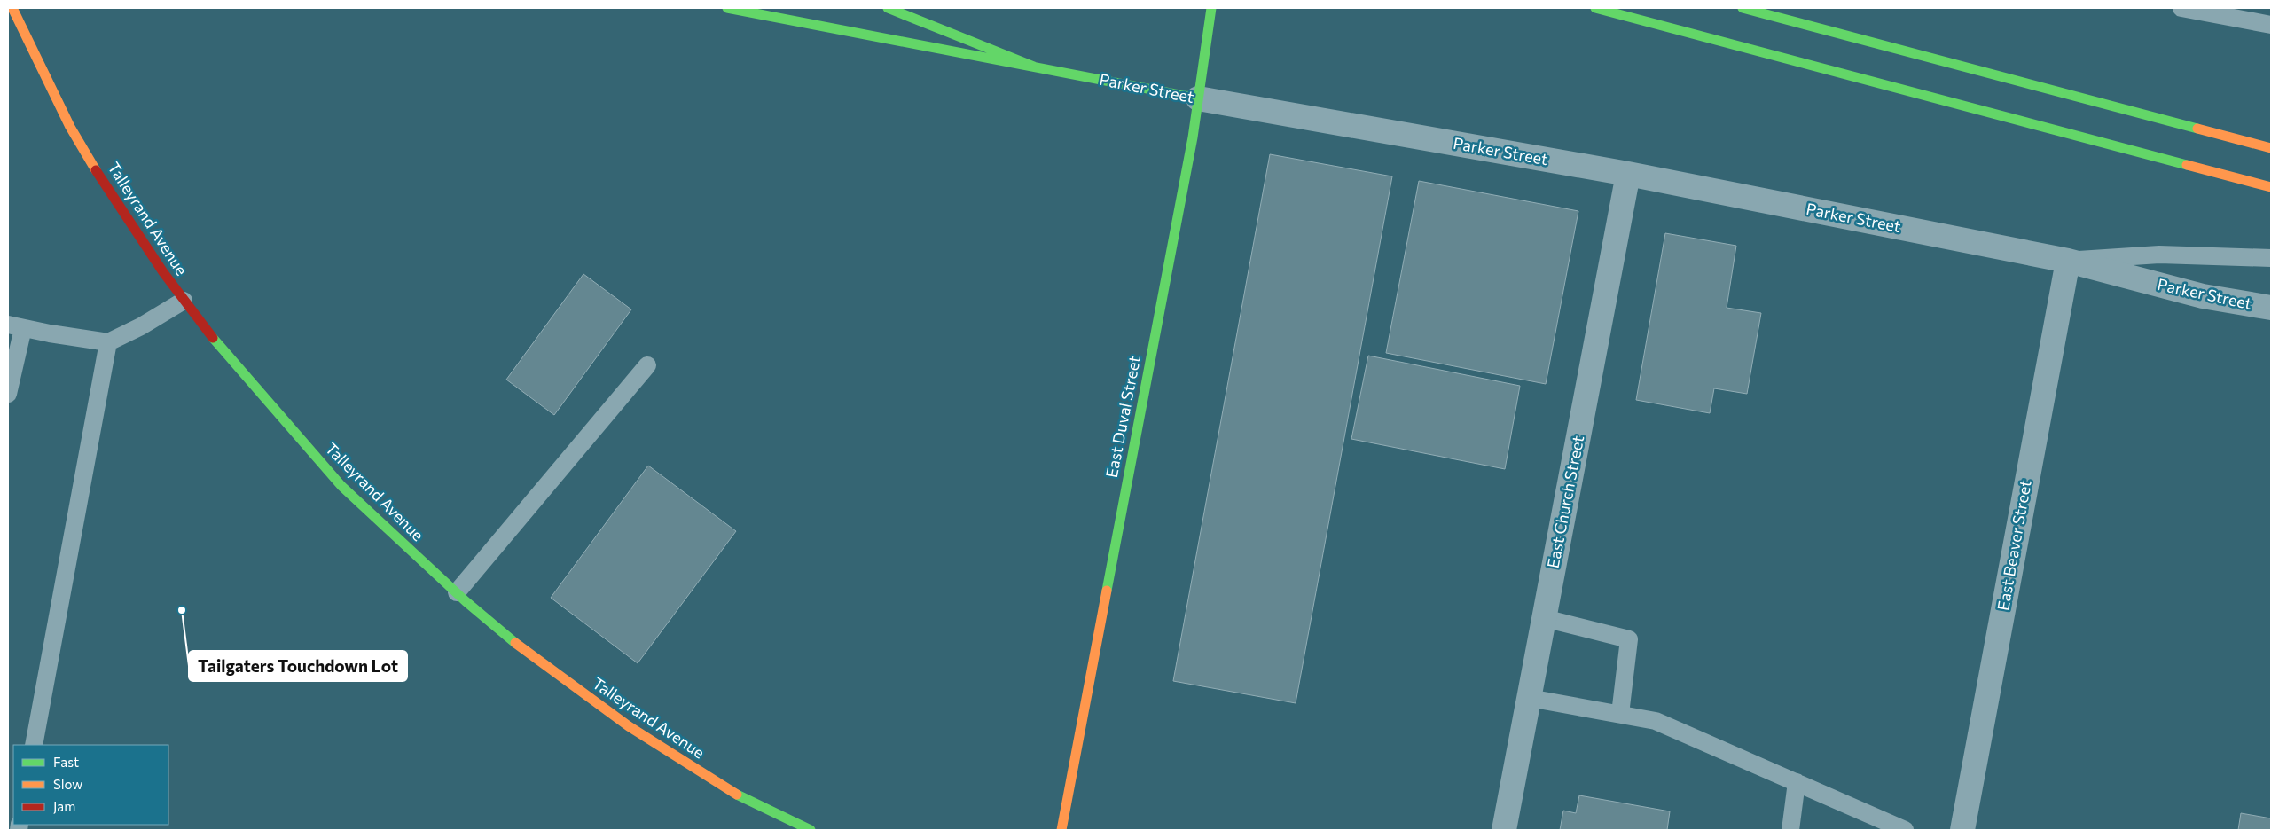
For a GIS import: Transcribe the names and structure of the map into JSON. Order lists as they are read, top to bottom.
{
  "streets": {
    "main road": ["Parker Street", "Talleyrand Avenue", "East Duval Street"],
    "street": ["East Church Street", "East Beaver Street"]
  },
  "crossings": [
    ["Parker Street", "East Duval Street"],
    ["Parker Street", "East Church Street"],
    ["Parker Street", "East Beaver Street"]
  ],
  "places": ["Tailgaters Touchdown Lot"],
  "legend": ["Fast", "Slow", "Jam"]
}
